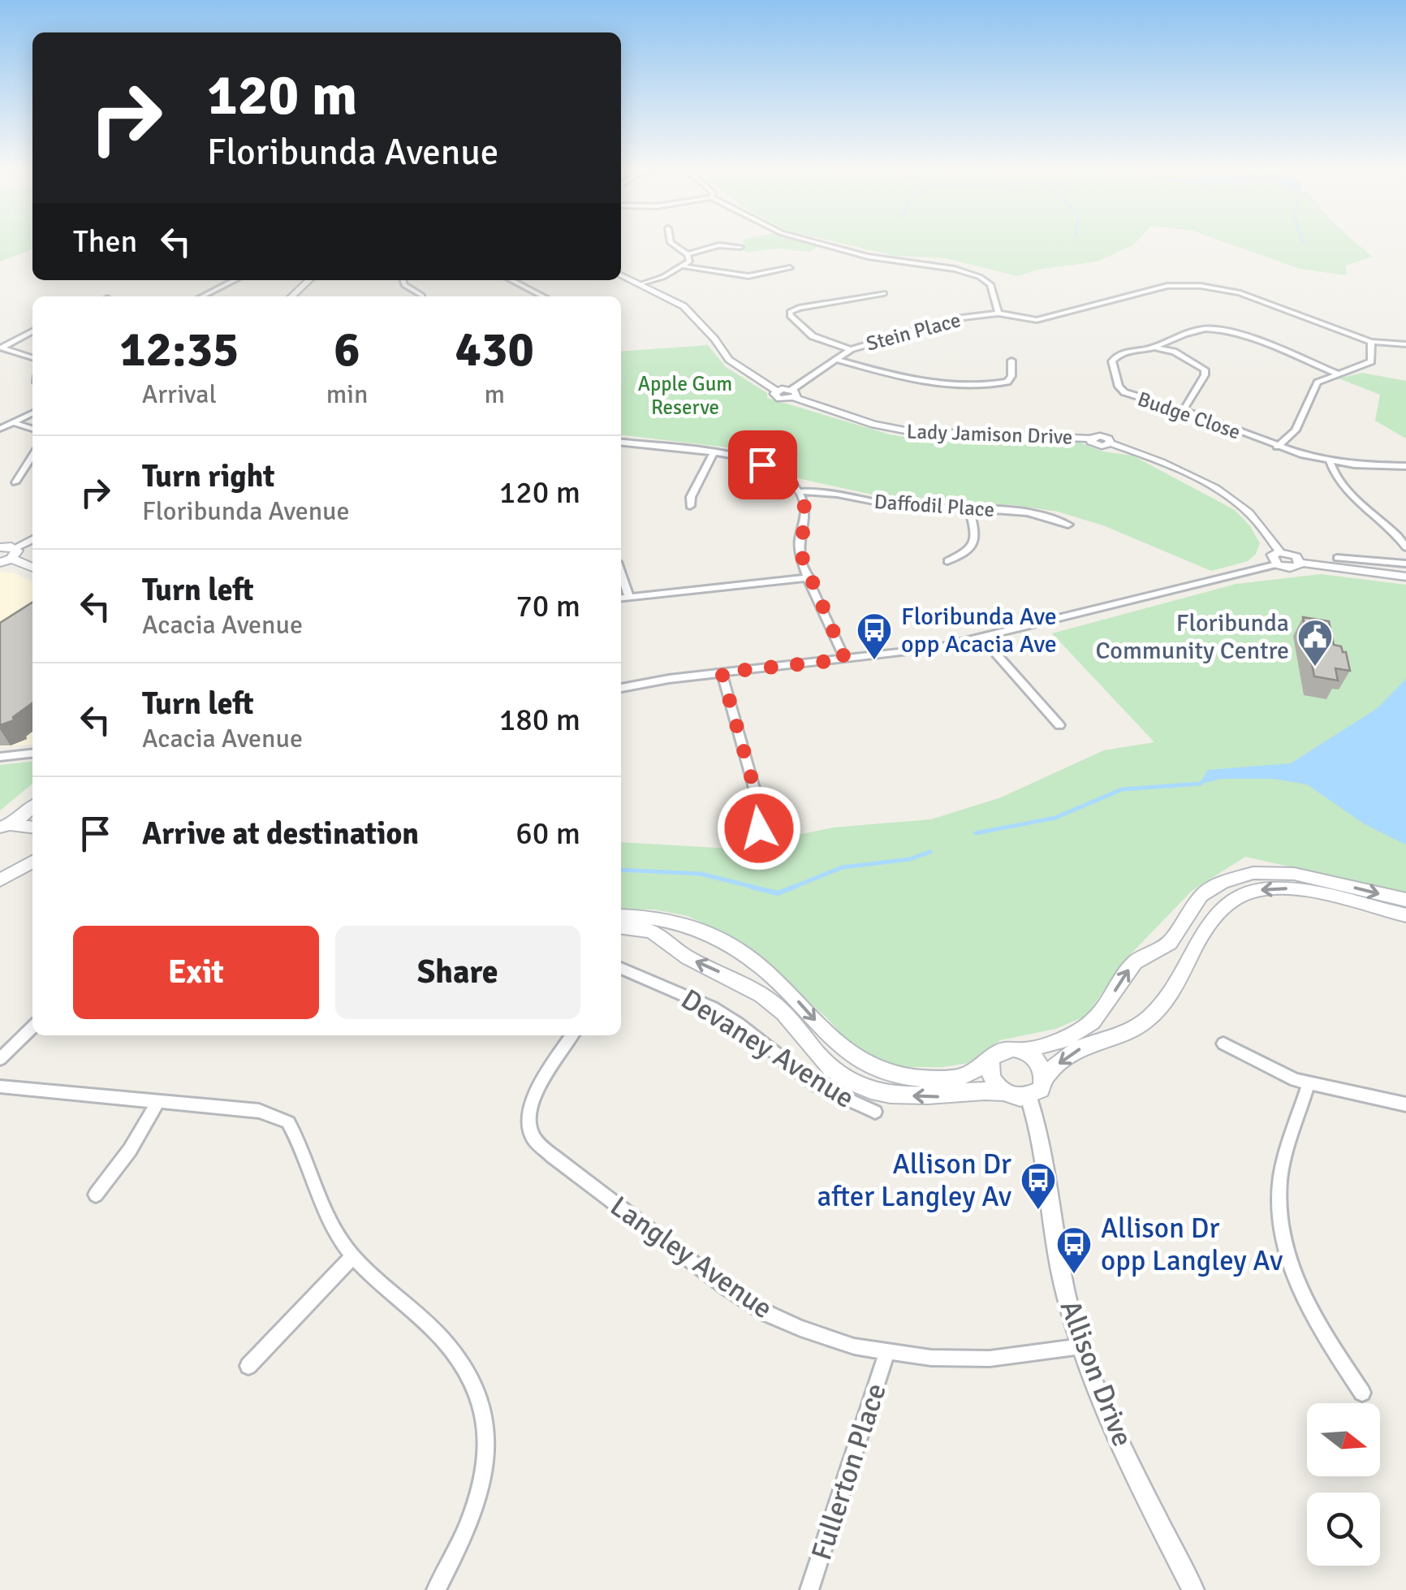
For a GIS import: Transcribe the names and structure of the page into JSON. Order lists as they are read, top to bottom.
{
  "streets": {
    "street": [
      "Stein Place",
      "Budge Close",
      "Lady Jamison Drive",
      "Daffodil Place",
      "Devaney Avenue",
      "Langley Avenue",
      "Allison Drive",
      "Fullerton Place"
    ]
  },
  "crossings": [
    ["Stein Place", "Lady Jamison Drive"],
    ["Langley Avenue", "Allison Drive"],
    ["Langley Avenue", "Fullerton Place"]
  ],
  "parks": ["Apple Gum Reserve"],
  "places": {
    "bus stop": ["Floribunda Ave opp Acacia Ave", "Allison Dr after Langley Av", "Allison Dr opp Langley Av"],
    "public building": ["Floribunda Community Centre"]
  },
  "north": "right",
  "page": {
    "turn": ["120 m", "Floribunda Avenue"],
    "then": "Then",
    "eta": [
      "12:35",
      "Arrival",
      "6",
      "min",
      "430",
      "m"
    ],
    "list": [
      {
        "name": "Turn right",
        "note": "Floribunda Avenue",
        "value": "120 m"
      },
      {
        "name": "Turn left",
        "note": "Acacia Avenue",
        "value": "70 m"
      },
      {
        "name": "Turn left",
        "note": "Acacia Avenue",
        "value": "180 m"
      },
      {
        "name": "Arrive at destination",
        "value": "60 m"
      }
    ],
    "buttons": ["Exit", "Share"]
  }
}
